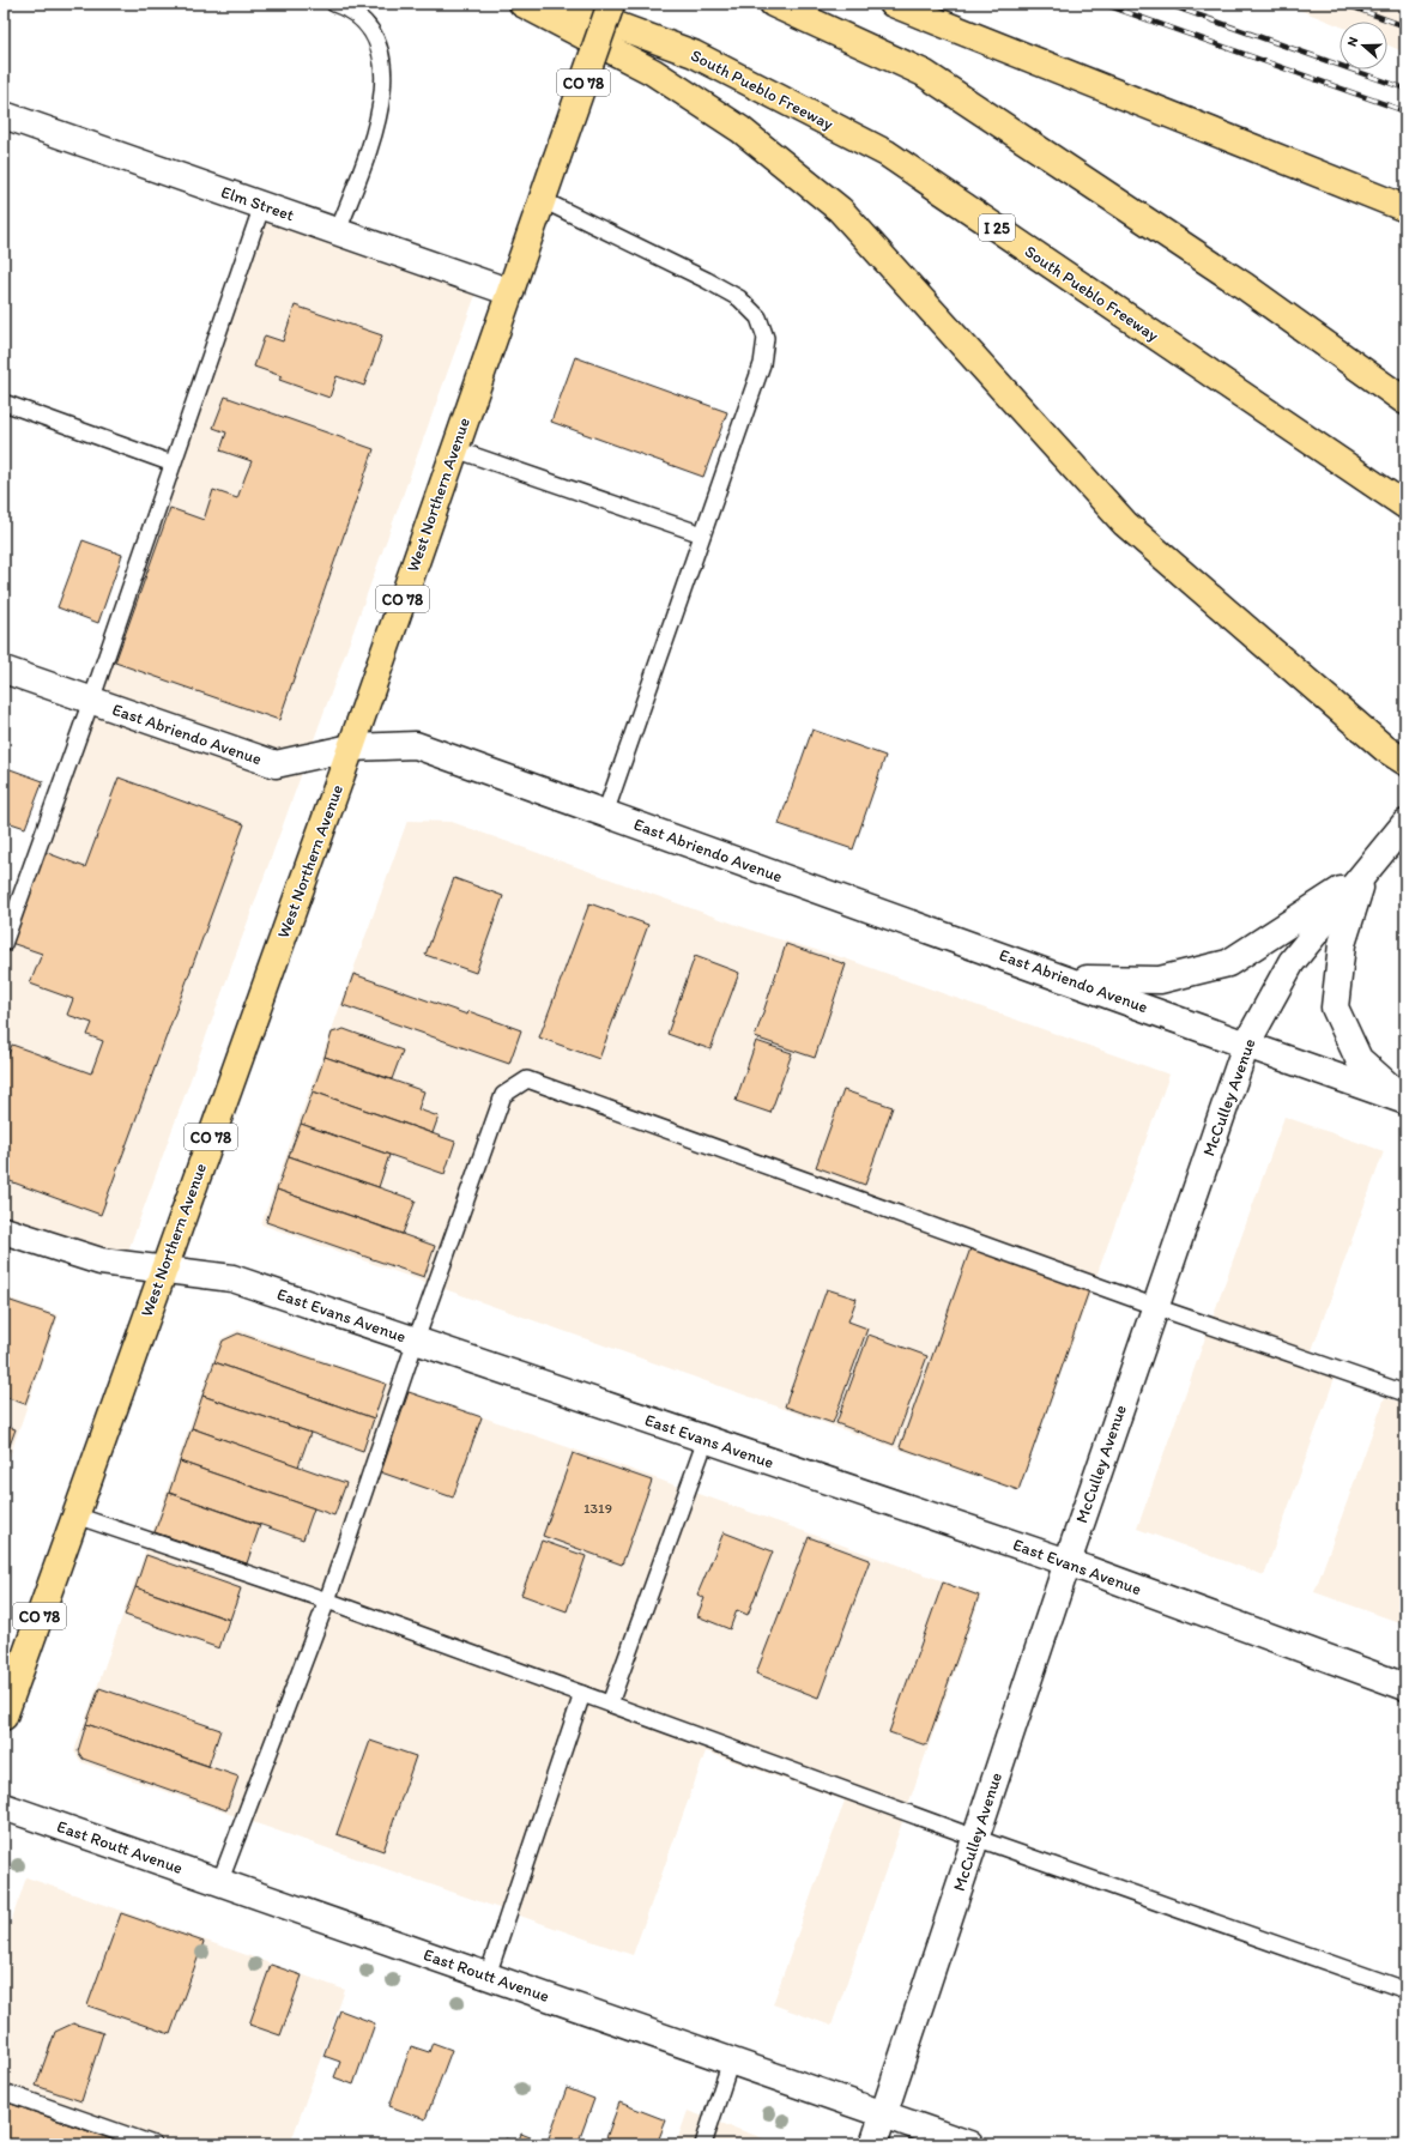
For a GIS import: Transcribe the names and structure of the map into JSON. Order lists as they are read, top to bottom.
{
  "streets": {
    "main road": [
      "CO 78",
      "South Pueblo Freeway",
      "I 25",
      "West Northern Avenue"
    ],
    "street": [
      "Elm Street",
      "East Abriendo Avenue",
      "McCulley Avenue",
      "East Evans Avenue",
      "East Routt Avenue"
    ]
  },
  "crossings": [
    ["Elm Street", "West Northern Avenue"],
    ["West Northern Avenue", "East Abriendo Avenue"],
    ["West Northern Avenue", "East Evans Avenue"],
    ["East Abriendo Avenue", "McCulley Avenue"],
    ["McCulley Avenue", "East Evans Avenue"],
    ["McCulley Avenue", "East Routt Avenue"]
  ],
  "house_numbers": ["1319"],
  "north": "left"
}
